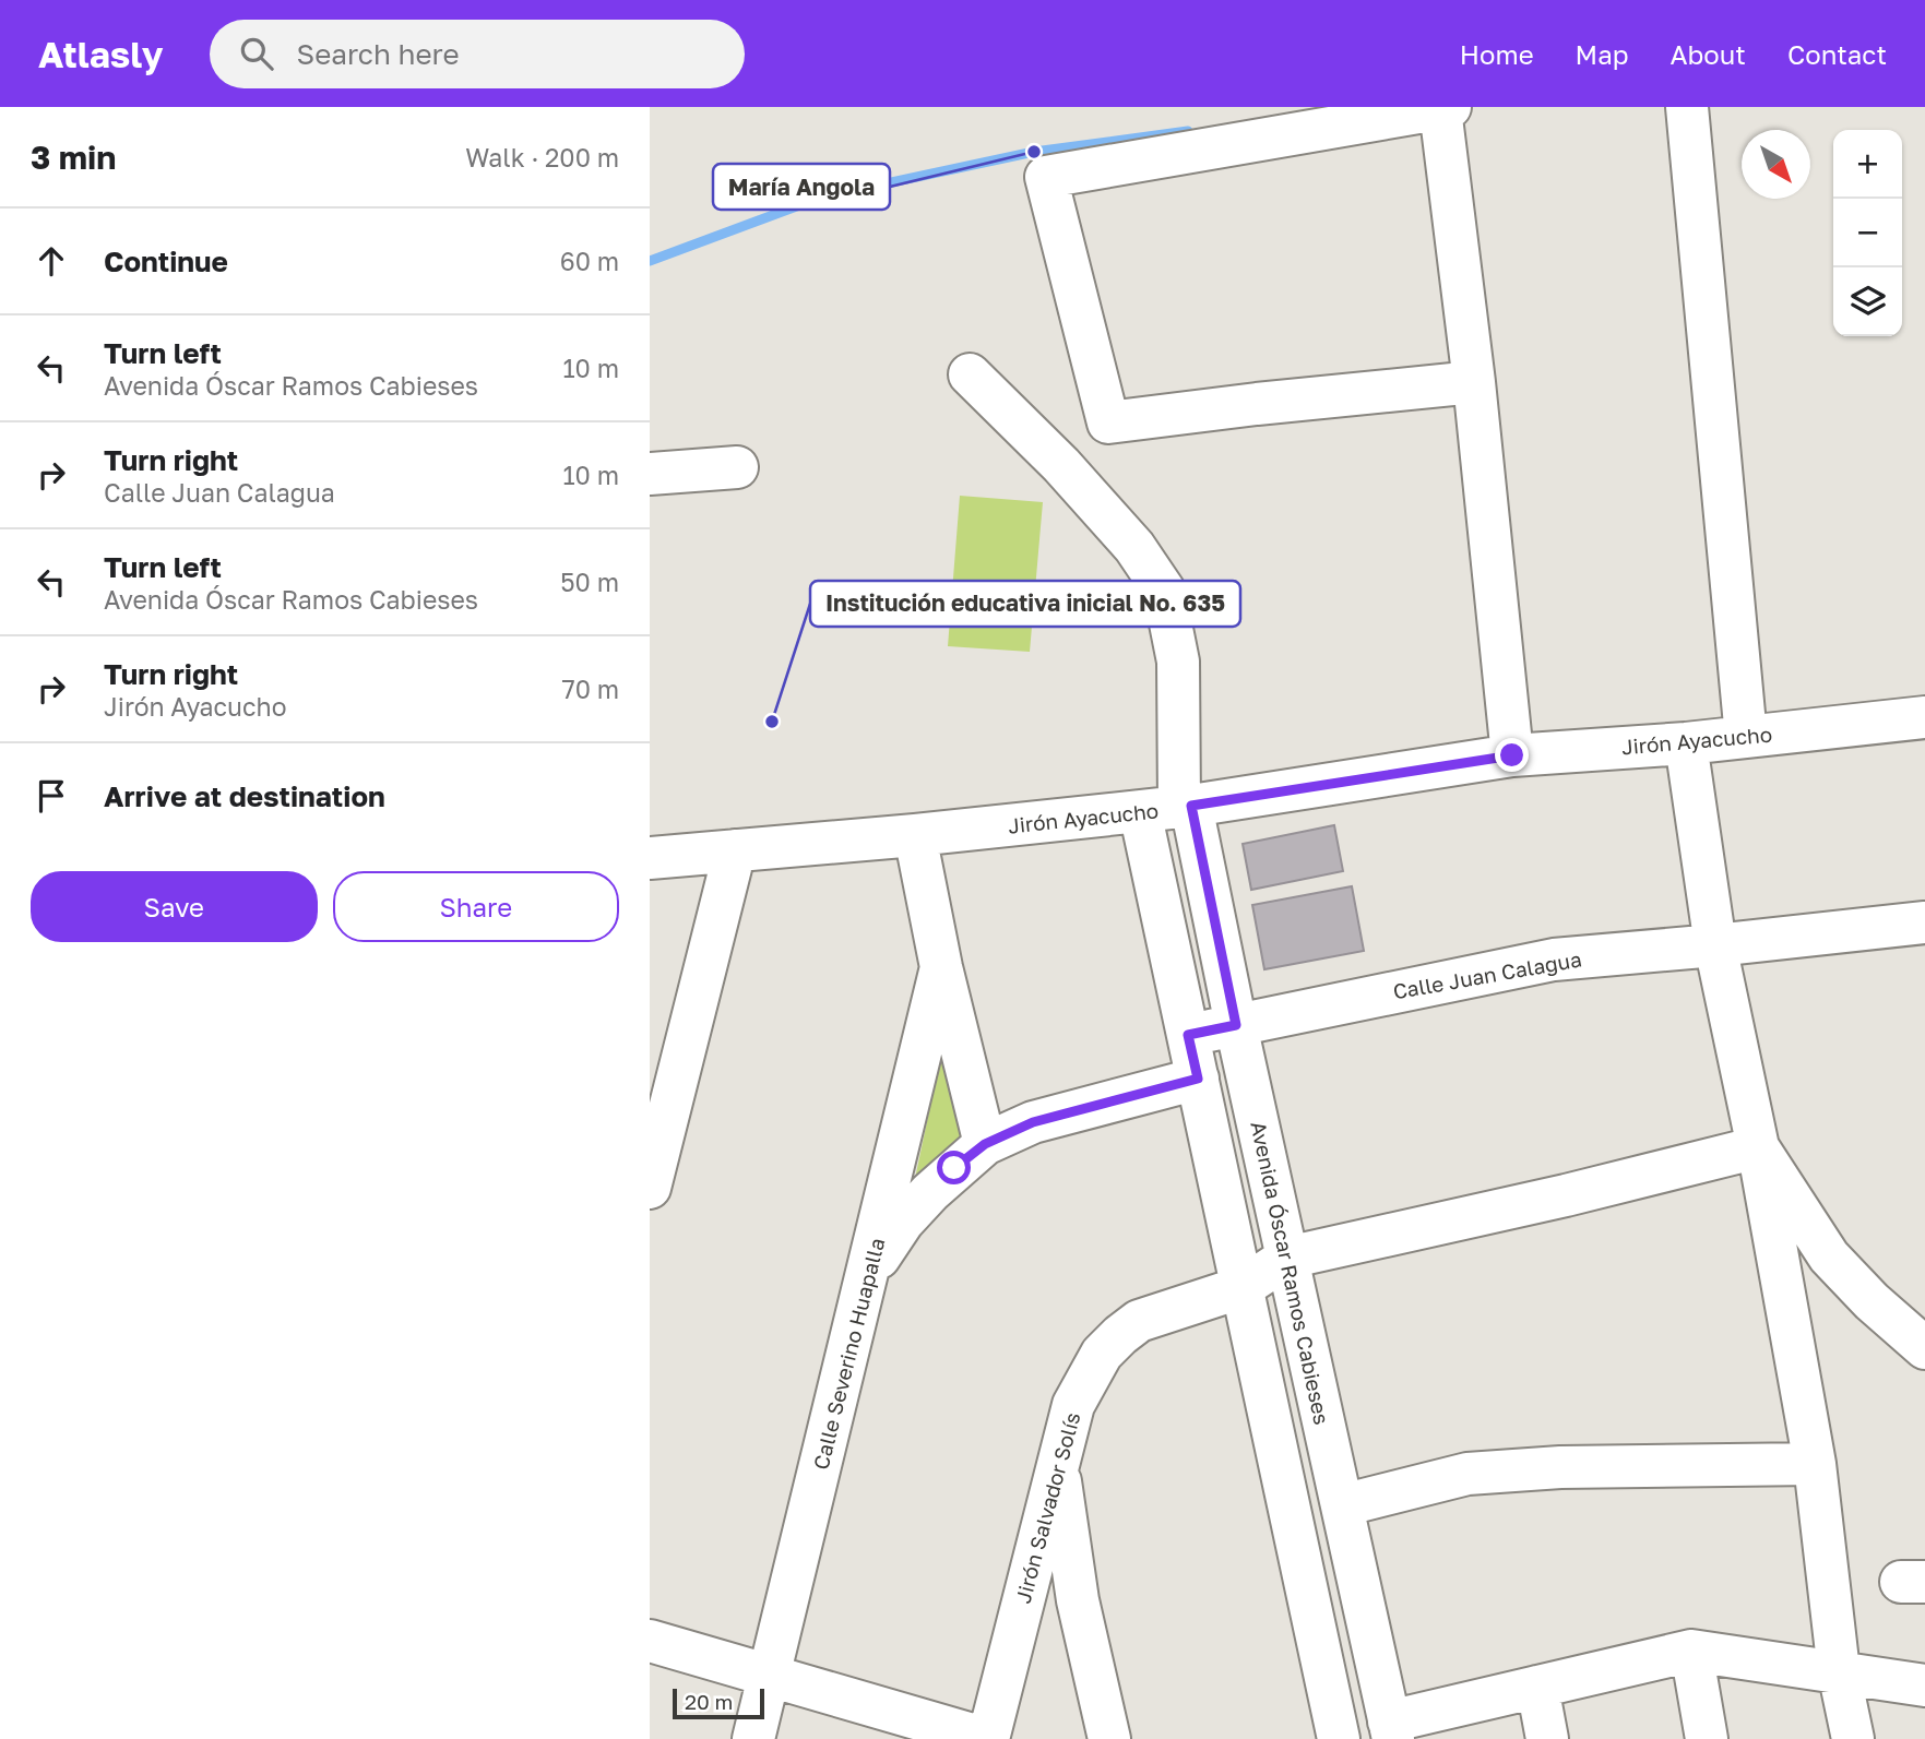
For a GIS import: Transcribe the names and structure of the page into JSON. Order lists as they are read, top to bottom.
{
  "streets": {
    "street": [
      "Jirón Ayacucho",
      "Calle Juan Calagua",
      "Avenida Óscar Ramos Cabieses",
      "Calle Severino Huapalla",
      "Jirón Salvador Solís"
    ]
  },
  "crossings": [
    ["Jirón Ayacucho", "Avenida Óscar Ramos Cabieses"],
    ["Calle Juan Calagua", "Avenida Óscar Ramos Cabieses"],
    ["Avenida Óscar Ramos Cabieses", "Jirón Salvador Solís"]
  ],
  "places": ["María Angola", "Institución educativa inicial No. 635"],
  "scale_bar": "20 m",
  "north": "bottom right",
  "page": {
    "header": "Atlasly",
    "search": "Search here",
    "nav": [
      "Home",
      "Map",
      "About",
      "Contact"
    ],
    "heading": ["3 min", "Walk · 200 m"],
    "map_buttons": ["+", "−"],
    "list": [
      ["Continue", "60 m"],
      ["Turn left", "Avenida Óscar Ramos Cabieses", "10 m"],
      ["Turn right", "Calle Juan Calagua", "10 m"],
      ["Turn left", "Avenida Óscar Ramos Cabieses", "50 m"],
      ["Turn right", "Jirón Ayacucho", "70 m"],
      "Arrive at destination"
    ],
    "buttons": ["Save", "Share"],
    "scale": "20 m"
  }
}
